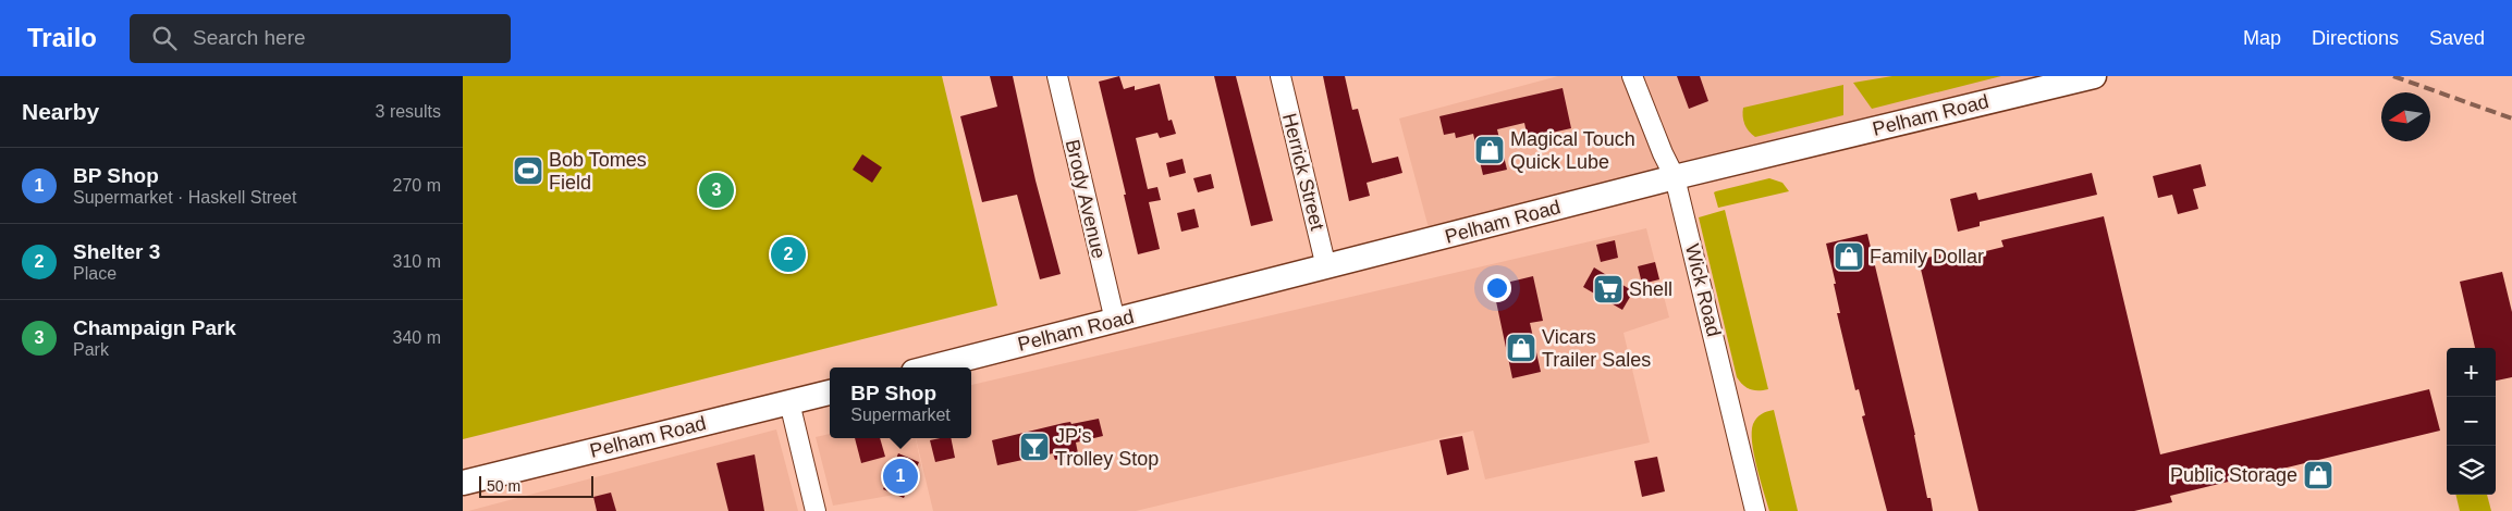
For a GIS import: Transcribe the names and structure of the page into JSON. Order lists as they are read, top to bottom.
{
  "streets": {
    "main road": ["Pelham Road"],
    "street": ["Herrick Street", "Brody Avenue", "Wick Road"]
  },
  "crossings": [
    ["Pelham Road", "Herrick Street"],
    ["Pelham Road", "Brody Avenue"],
    ["Pelham Road", "Wick Road"]
  ],
  "places": {
    "shop": [
      "Magical Touch Quick Lube",
      "Family Dollar",
      "Vicars Trailer Sales",
      "Public Storage"
    ],
    "sports": ["Bob Tomes Field"],
    "supermarket": ["Shell"],
    "bar": ["JP's Trolley Stop"]
  },
  "scale_bar": "50 m",
  "north": "left",
  "page": {
    "header": "Trailo",
    "search": "Search here",
    "nav": ["Map", "Directions", "Saved"],
    "heading": ["Nearby", "3 results"],
    "list": [
      {
        "mark": "1",
        "name": "BP Shop",
        "note": "Supermarket · Haskell Street",
        "value": "270 m"
      },
      {
        "mark": "2",
        "name": "Shelter 3",
        "note": "Place",
        "value": "310 m"
      },
      {
        "mark": "3",
        "name": "Champaign Park",
        "note": "Park",
        "value": "340 m"
      }
    ],
    "pins": ["3", "2", "1"],
    "map_buttons": ["+", "−"],
    "popup": ["BP Shop", "Supermarket"],
    "scale": "50 m"
  }
}
